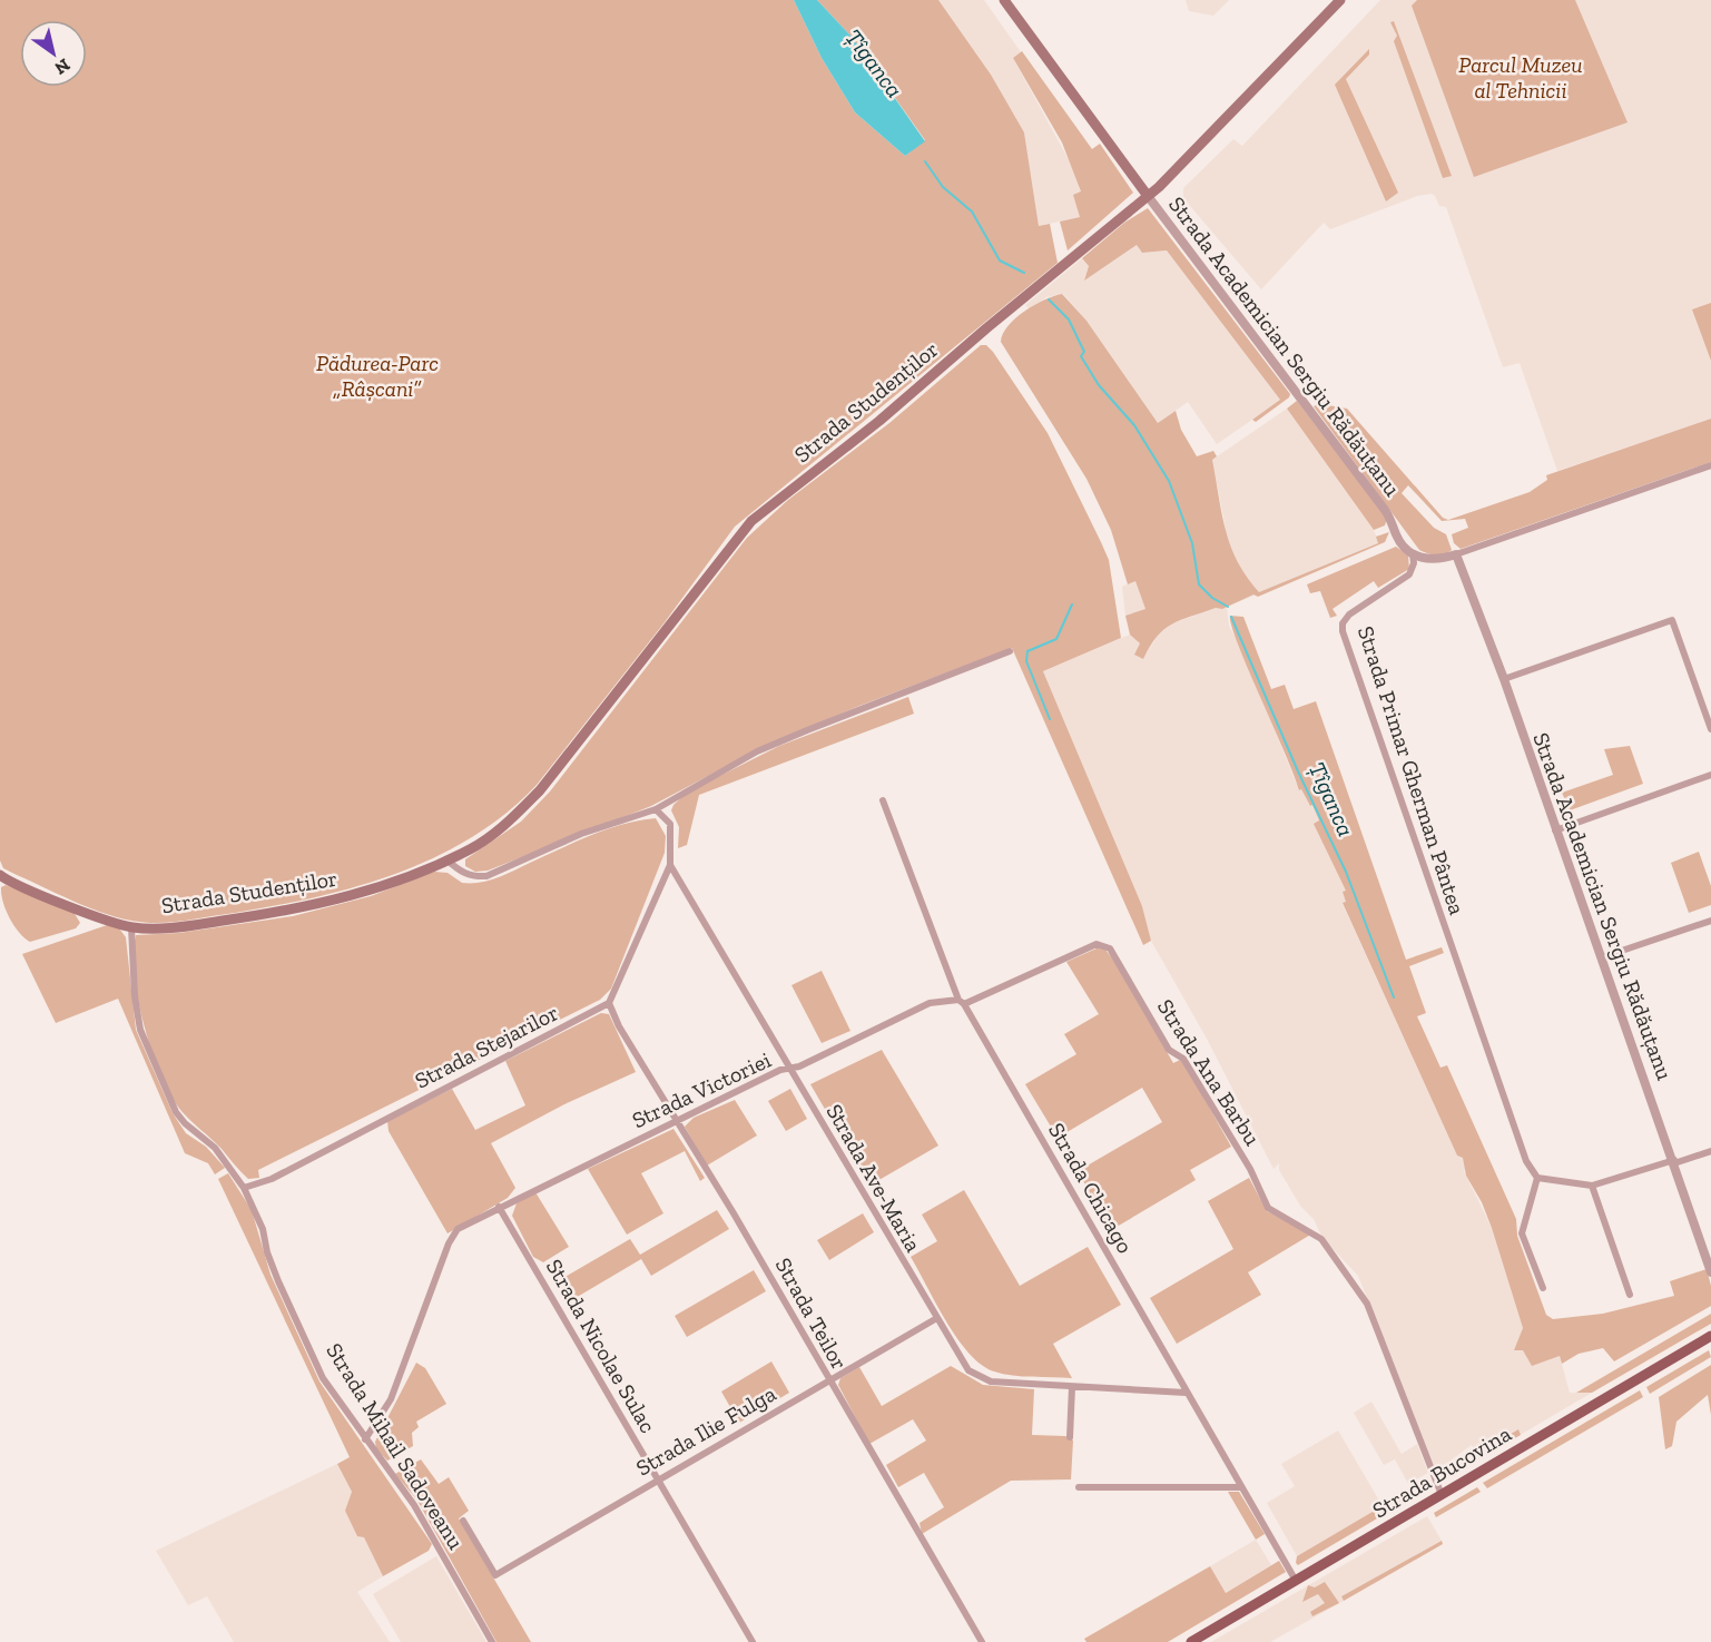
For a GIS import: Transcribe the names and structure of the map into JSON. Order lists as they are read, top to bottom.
{
  "streets": {
    "main road": ["Strada Studenților", "Strada Bucovina"],
    "street": [
      "Strada Academician Sergiu Rădăuțanu",
      "Strada Primar Gherman Pântea",
      "Strada Stejarilor",
      "Strada Ana Barbu",
      "Strada Victoriei",
      "Strada Ave-Maria",
      "Strada Chicago",
      "Strada Teilor",
      "Strada Nicolae Sulac",
      "Strada Ilie Fulga",
      "Strada Mihail Sadoveanu"
    ]
  },
  "crossings": [
    ["Strada Academician Sergiu Rădăuțanu", "Strada Studenților"],
    ["Strada Academician Sergiu Rădăuțanu", "Strada Primar Gherman Pântea"],
    ["Strada Studenților", "Strada Mihail Sadoveanu"],
    ["Strada Stejarilor", "Strada Teilor"],
    ["Strada Stejarilor", "Strada Mihail Sadoveanu"],
    ["Strada Ana Barbu", "Strada Victoriei"],
    ["Strada Ana Barbu", "Strada Bucovina"],
    ["Strada Victoriei", "Strada Ave-Maria"],
    ["Strada Victoriei", "Strada Chicago"],
    ["Strada Victoriei", "Strada Teilor"],
    ["Strada Victoriei", "Strada Nicolae Sulac"],
    ["Strada Victoriei", "Strada Mihail Sadoveanu"],
    ["Strada Ave-Maria", "Strada Chicago"],
    ["Strada Ave-Maria", "Strada Ilie Fulga"],
    ["Strada Chicago", "Strada Bucovina"],
    ["Strada Teilor", "Strada Ilie Fulga"],
    ["Strada Nicolae Sulac", "Strada Ilie Fulga"]
  ],
  "water": ["Țîganca"],
  "parks": ["Parcul Muzeu al Tehnicii", "Pădurea-Parc „Râșcani”"],
  "north": "bottom right"
}
